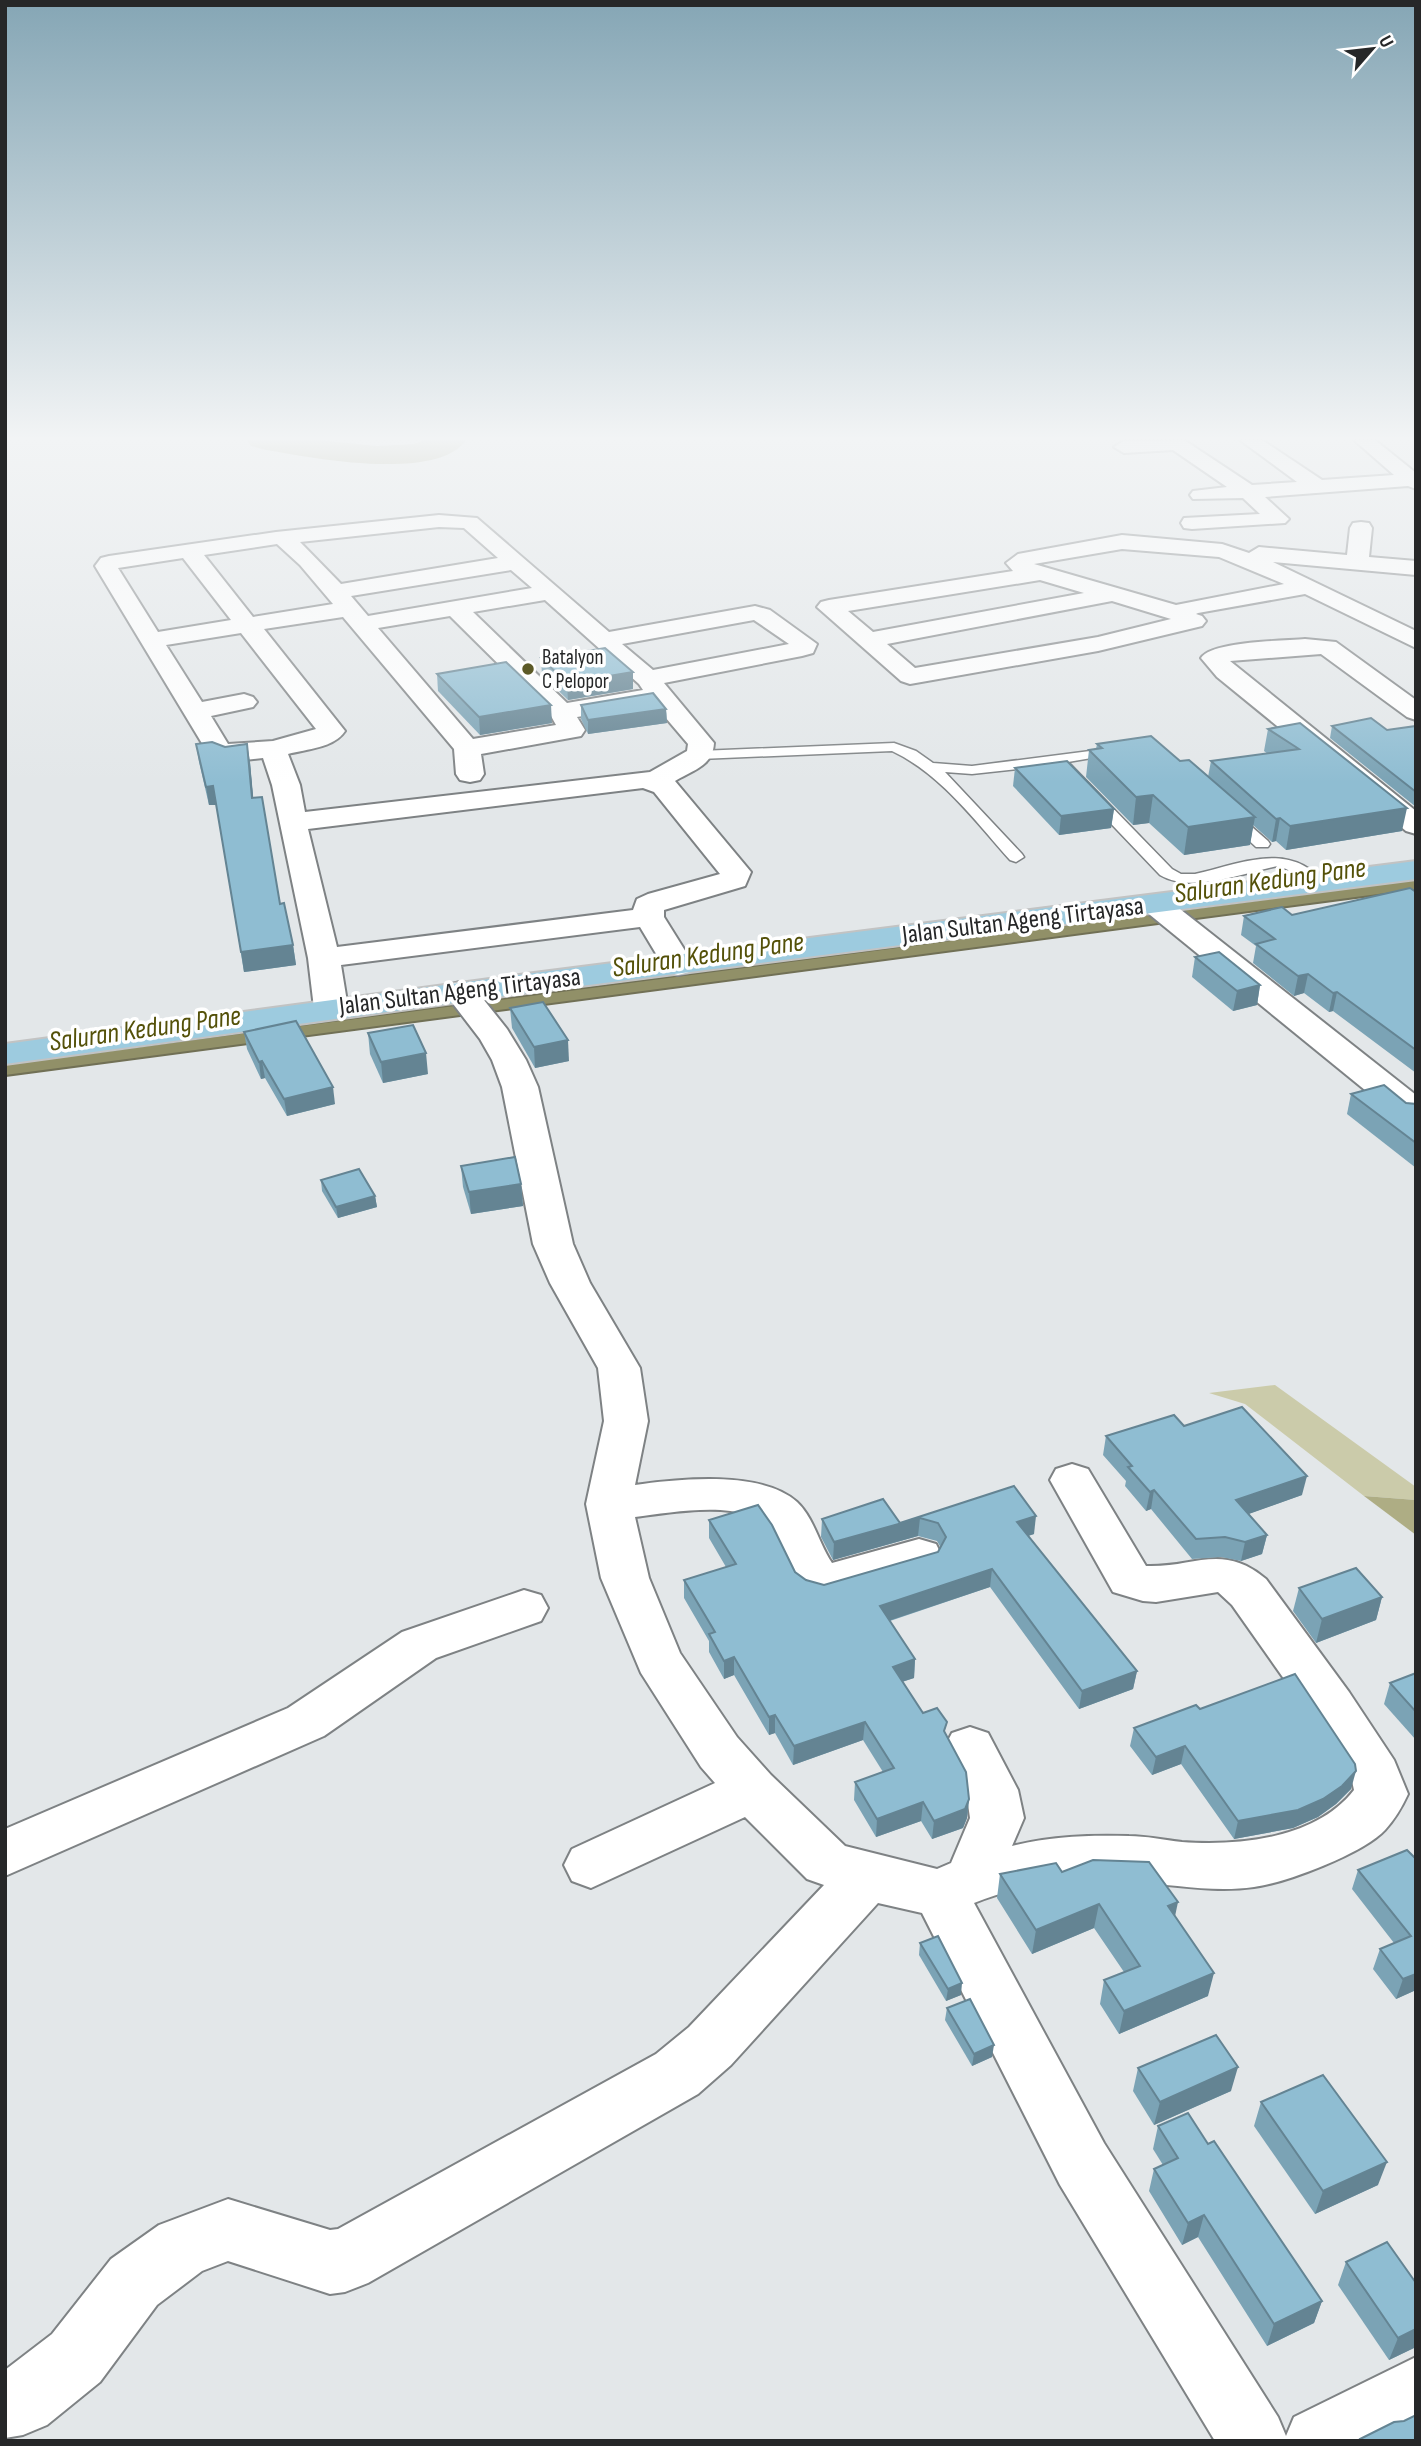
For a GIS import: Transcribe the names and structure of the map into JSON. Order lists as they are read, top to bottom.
{
  "streets": {
    "main road": ["Jalan Sultan Ageng Tirtayasa"]
  },
  "water": ["Saluran Kedung Pane"],
  "places": ["Batalyon C Pelopor"],
  "north": "top right"
}
